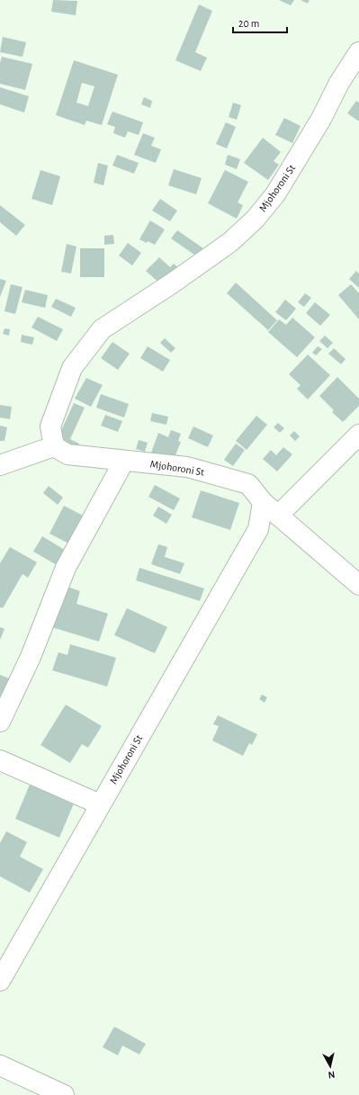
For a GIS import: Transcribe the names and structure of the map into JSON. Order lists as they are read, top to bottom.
{
  "streets": {
    "street": ["Mjohoroni St"]
  },
  "scale_bar": "20 m",
  "north": "bottom"
}
